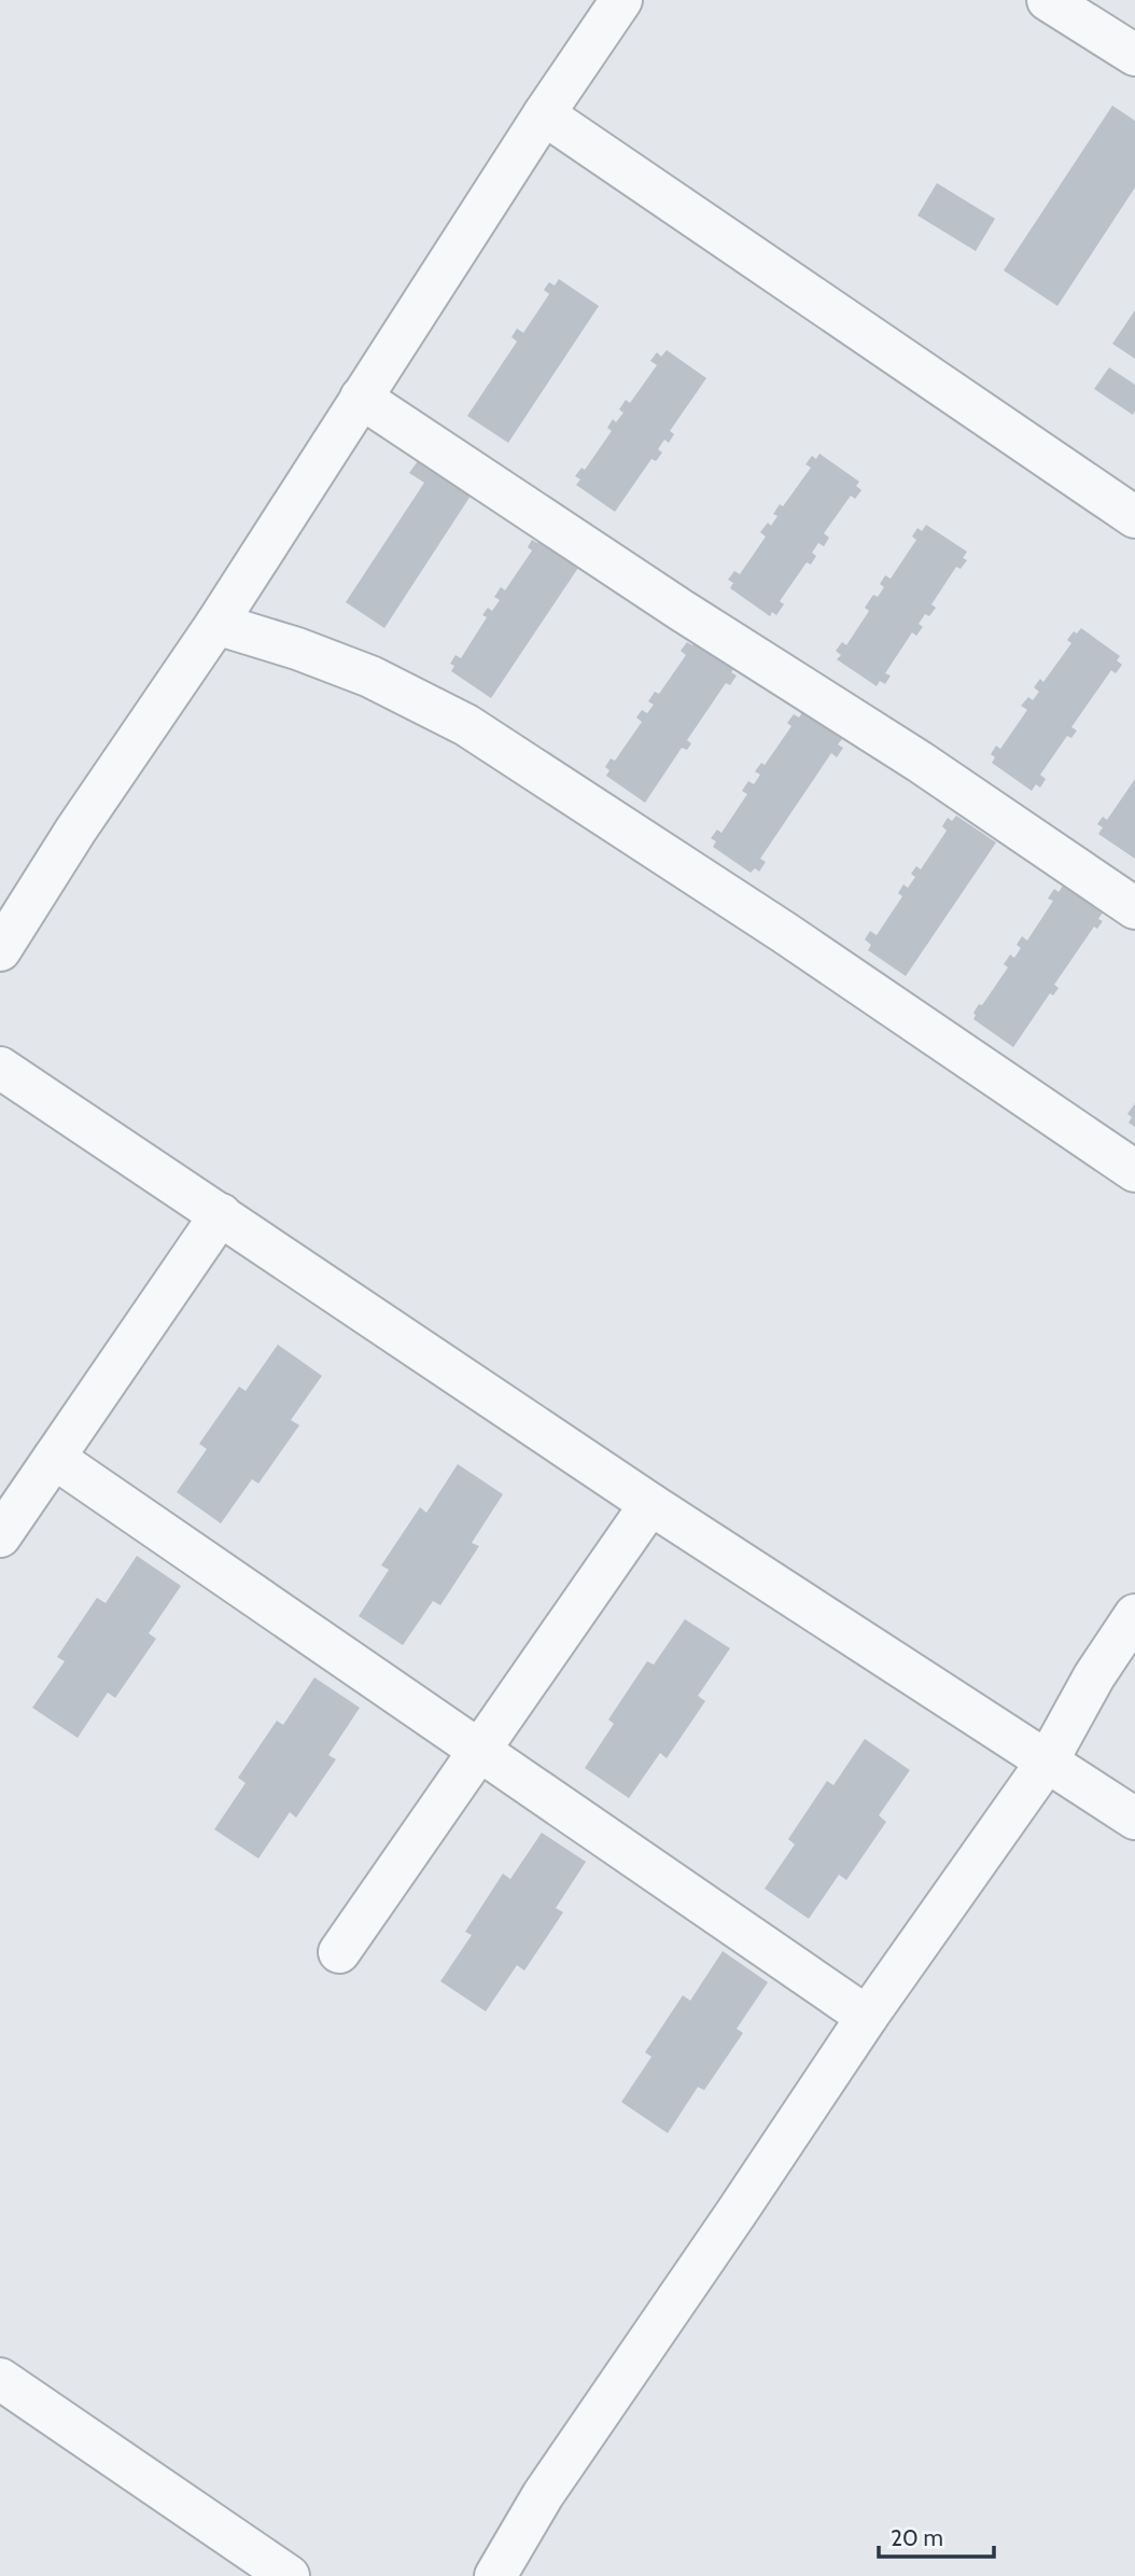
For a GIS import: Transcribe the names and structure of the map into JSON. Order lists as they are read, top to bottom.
{
  "scale_bar": "20 m"
}
